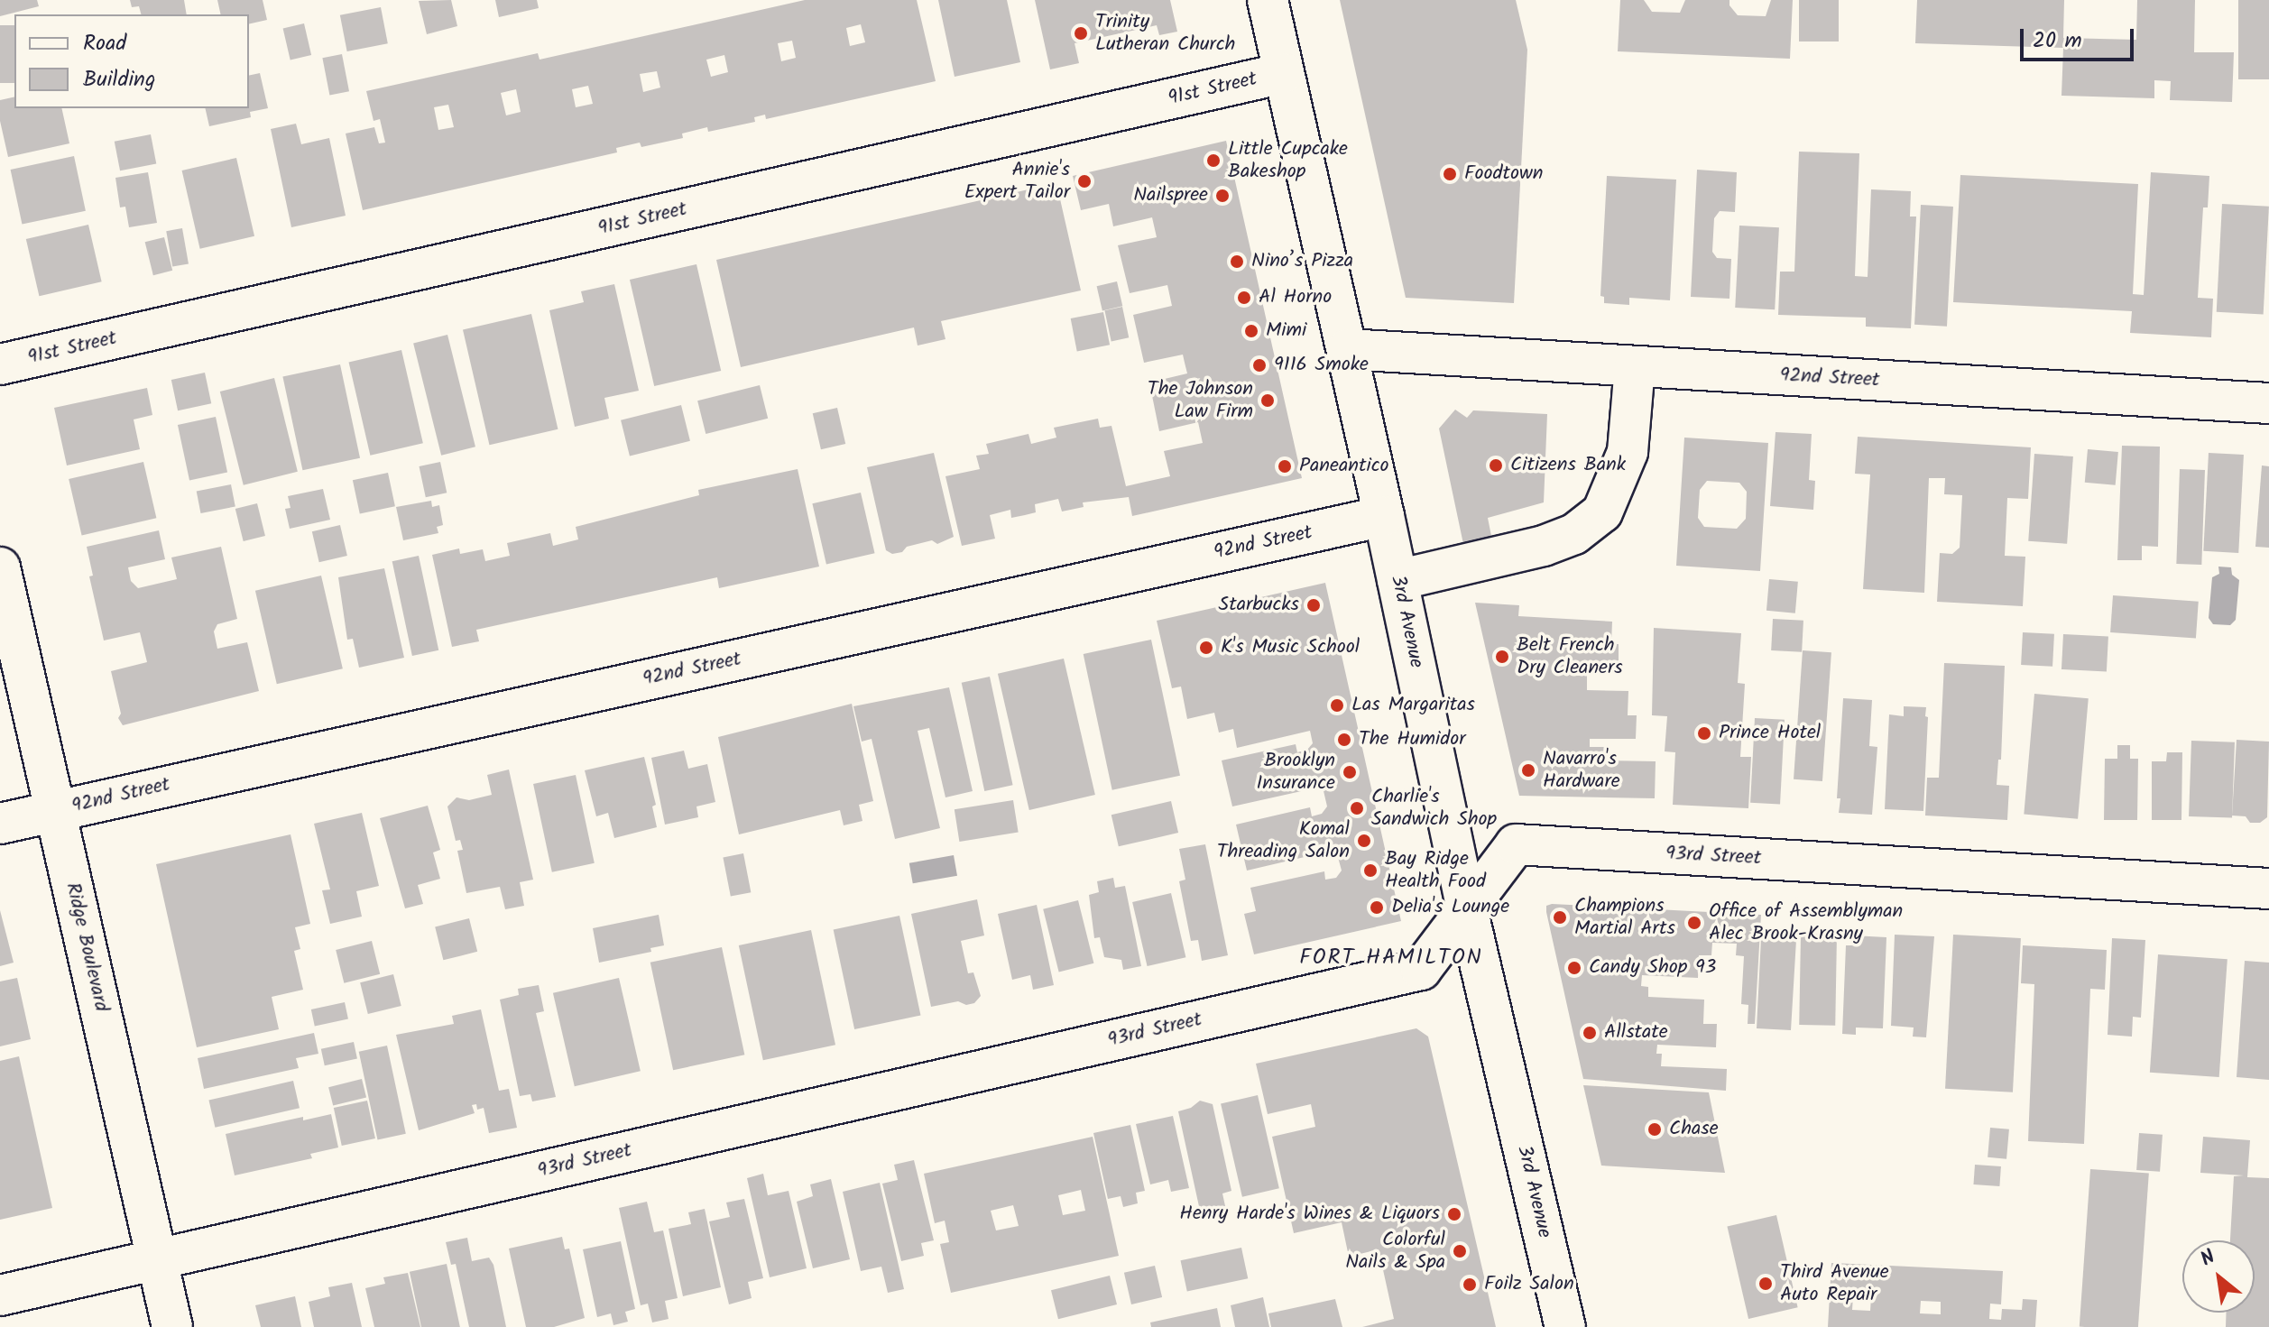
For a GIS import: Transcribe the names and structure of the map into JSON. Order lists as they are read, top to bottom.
{
  "streets": {
    "street": [
      "91st Street",
      "92nd Street",
      "3rd Avenue",
      "93rd Street",
      "Ridge Boulevard"
    ]
  },
  "crossings": [
    ["91st Street", "3rd Avenue"],
    ["92nd Street", "3rd Avenue"],
    ["92nd Street", "Ridge Boulevard"],
    ["3rd Avenue", "93rd Street"],
    ["93rd Street", "Ridge Boulevard"]
  ],
  "districts": ["FORT HAMILTON"],
  "places": [
    "Trinity Lutheran Church",
    "Little Cupcake Bakeshop",
    "Foodtown",
    "Annie's Expert Tailor",
    "Nailspree",
    "Nino’s Pizza",
    "Al Horno",
    "Mimi",
    "9116 Smoke",
    "The Johnson Law Firm",
    "Citizens Bank",
    "Paneantico",
    "Starbucks",
    "K's Music School",
    "Belt French Dry Cleaners",
    "Las Margaritas",
    "Prince Hotel",
    "The Humidor",
    "Navarro's Hardware",
    "Brooklyn Insurance",
    "Charlie's Sandwich Shop",
    "Komal Threading Salon",
    "Bay Ridge Health Food",
    "Delia's Lounge",
    "Champions Martial Arts",
    "Office of Assemblyman Alec Brook-Krasny",
    "Candy Shop 93",
    "Allstate",
    "Chase",
    "Henry Harde's Wines & Liquors",
    "Colorful Nails & Spa",
    "Third Avenue Auto Repair",
    "Foilz Salon"
  ],
  "legend": ["Road", "Building"],
  "scale_bar": "20 m",
  "north": "top left"
}
